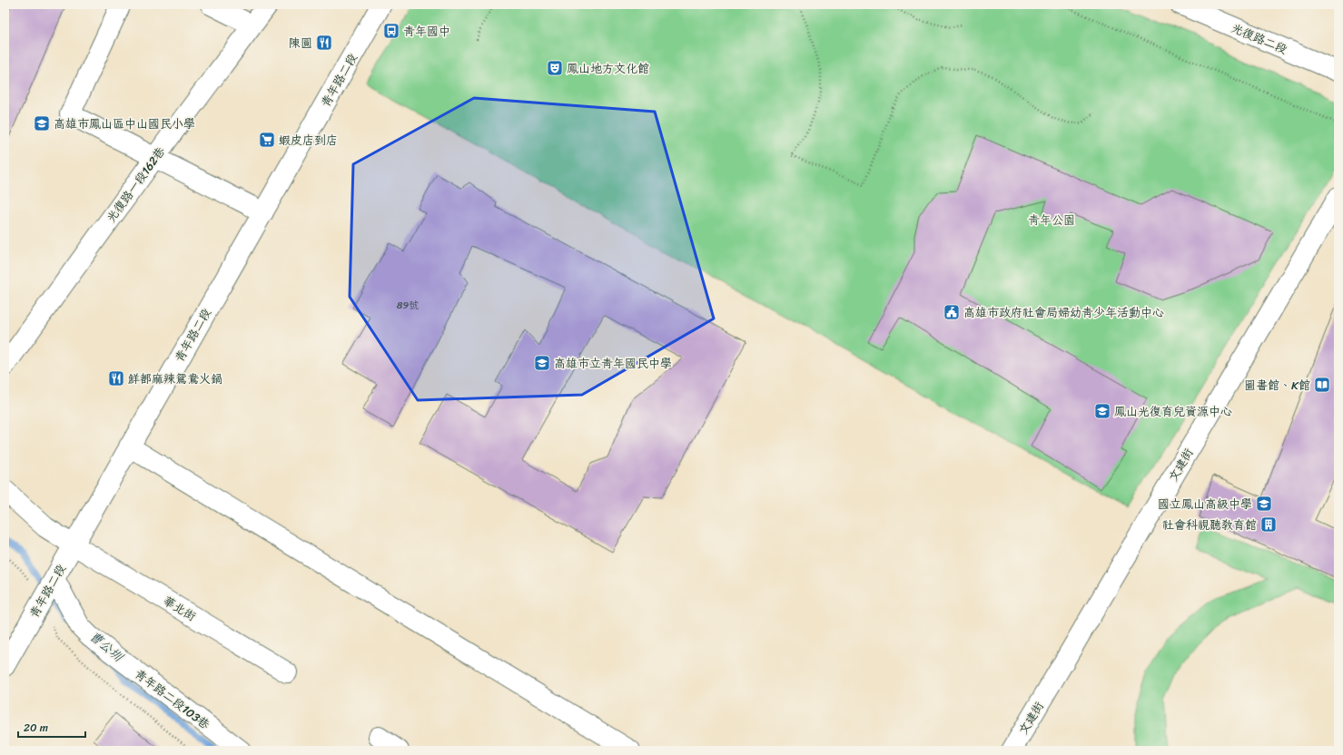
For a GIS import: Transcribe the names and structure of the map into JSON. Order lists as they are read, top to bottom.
{
  "streets": {
    "street": [
      "光復路二段",
      "青年路二段",
      "光復路一段162巷",
      "文建街",
      "華北街",
      "青年路二段103巷"
    ]
  },
  "crossings": [
    ["青年路二段", "華北街"],
    ["青年路二段", "青年路二段103巷"]
  ],
  "water": ["曹公圳"],
  "parks": ["青年公園"],
  "places": {
    "bus stop": ["青年國中"],
    "restaurant": ["陳圓", "鮮都麻辣鴛鴦火鍋"],
    "theatre": ["鳳山地方文化館"],
    "school or university": [
      "高雄市鳳山區中山國民小學",
      "高雄市立青年國民中學",
      "鳳山光復育兒資源中心",
      "國立鳳山高級中學"
    ],
    "supermarket": ["蝦皮店到店"],
    "public building": ["高雄市政府社會局婦幼青少年活動中心"],
    "library": ["圖書館、K館"],
    "building": ["社會科視聽教育館"]
  },
  "house_numbers": ["89號"],
  "scale_bar": "20 m"
}
